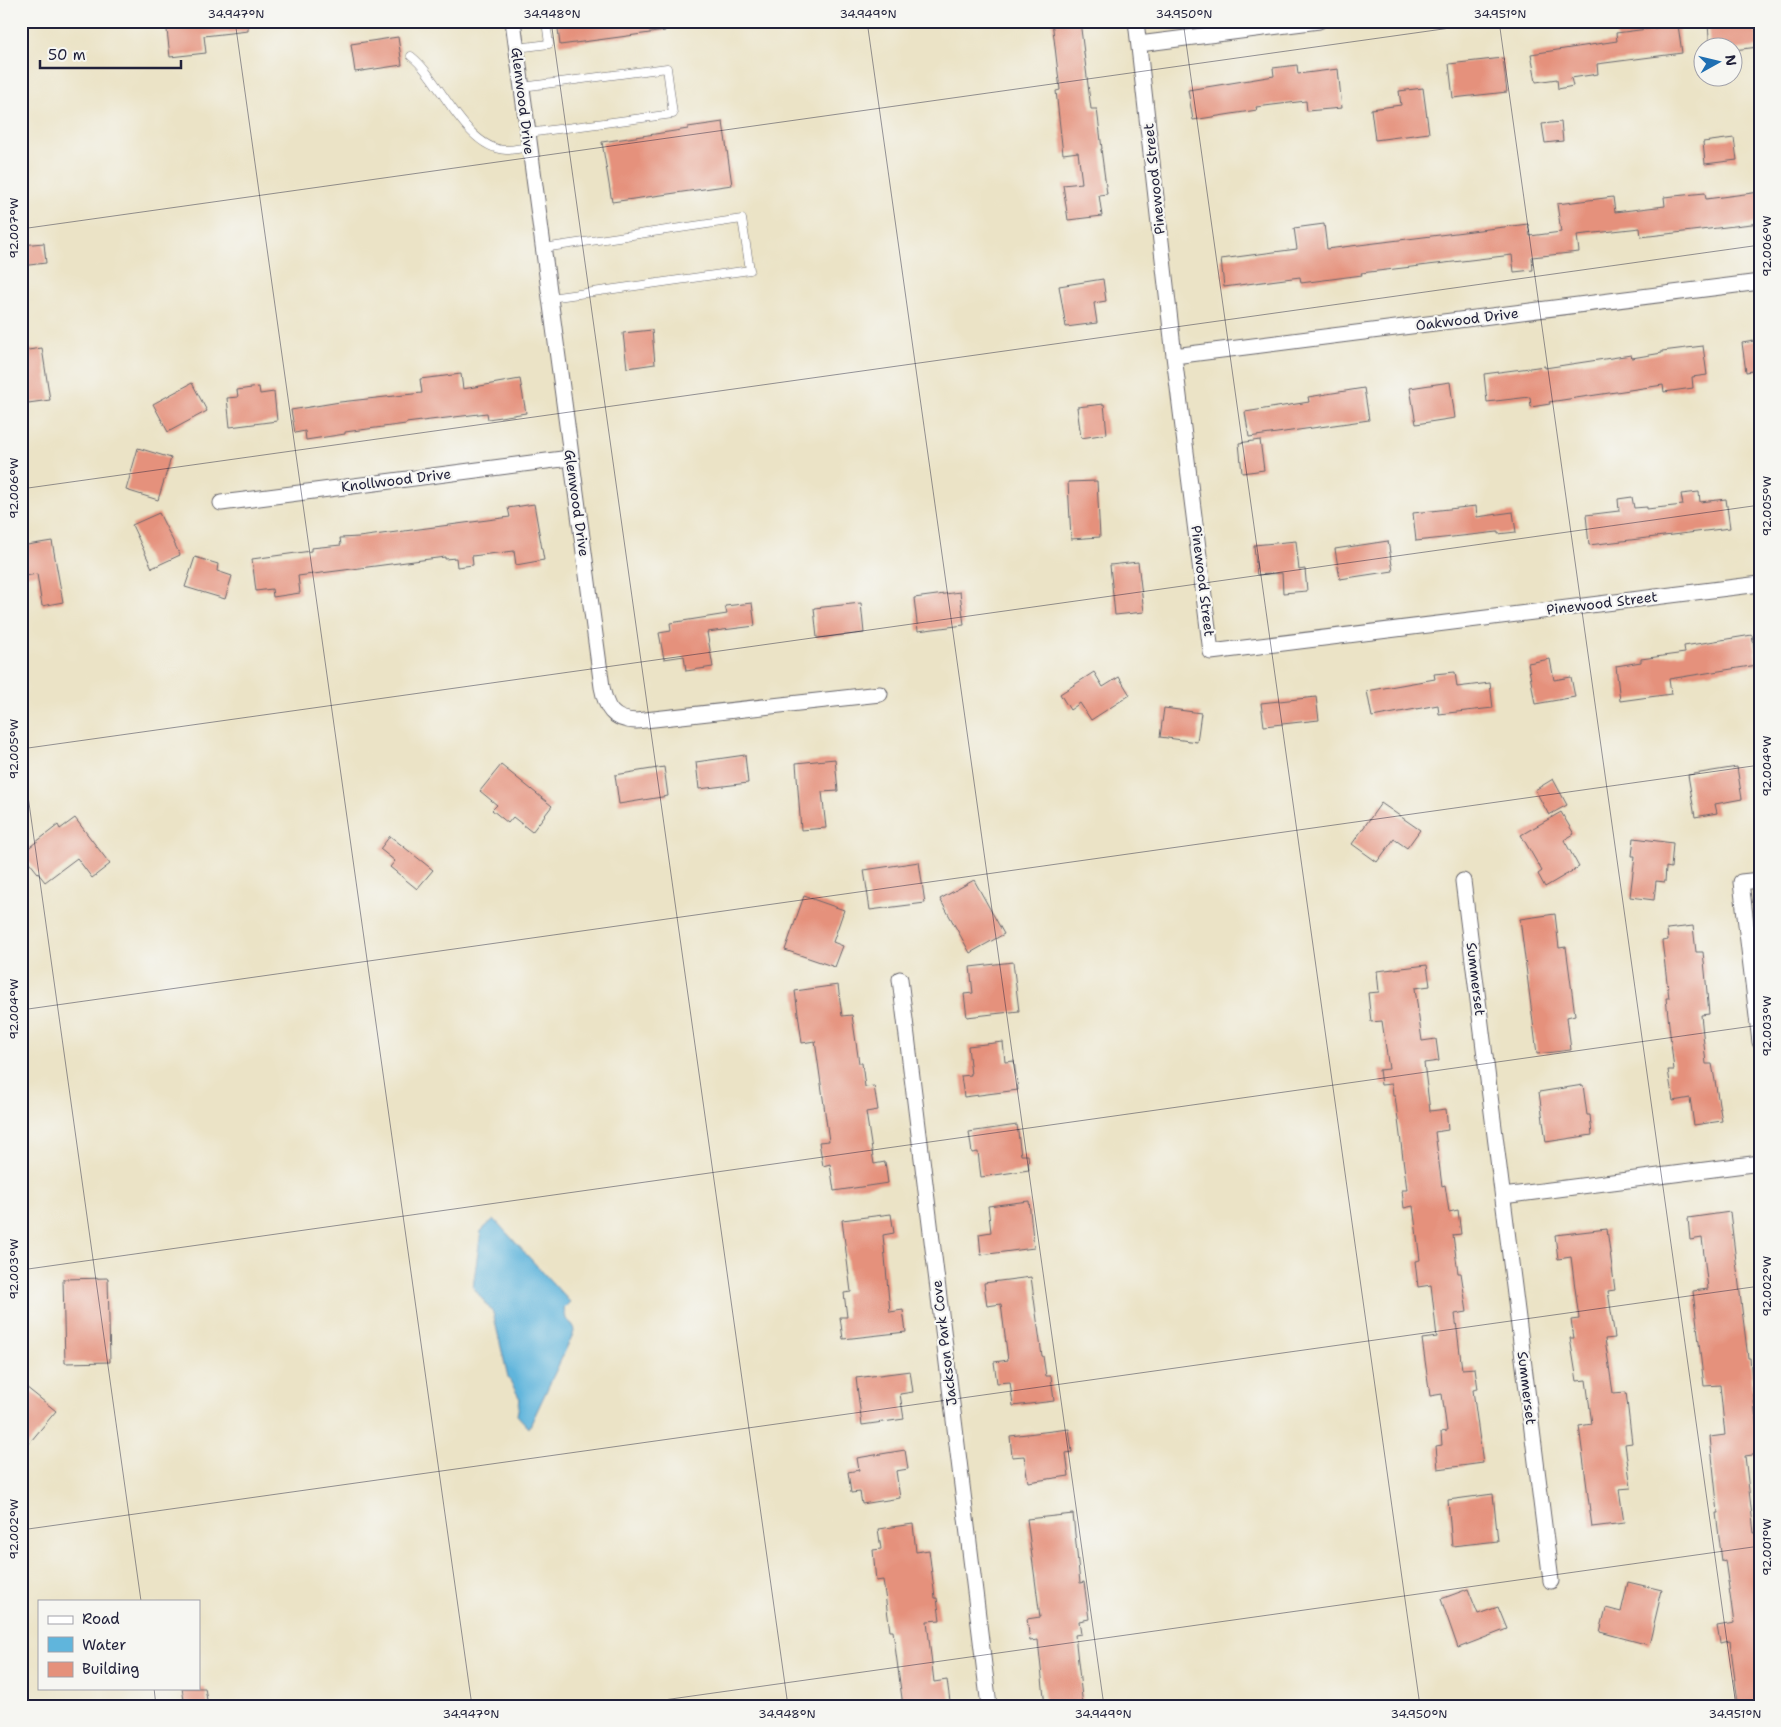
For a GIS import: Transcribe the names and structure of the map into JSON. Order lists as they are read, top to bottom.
{
  "streets": {
    "street": [
      "Glenwood Drive",
      "Pinewood Street",
      "Oakwood Drive",
      "Knollwood Drive",
      "Summerset",
      "Jackson Park Cove"
    ]
  },
  "crossings": [
    ["Glenwood Drive", "Knollwood Drive"],
    ["Pinewood Street", "Oakwood Drive"]
  ],
  "legend": ["Road", "Water", "Building"],
  "scale_bar": "50 m",
  "north": "right",
  "coordinates": [
    "34.947°N",
    "34.948°N",
    "34.949°N",
    "34.950°N",
    "34.951°N",
    "92.007°W",
    "92.006°W",
    "92.005°W",
    "92.004°W",
    "92.003°W",
    "92.002°W",
    "92.001°W"
  ]
}
